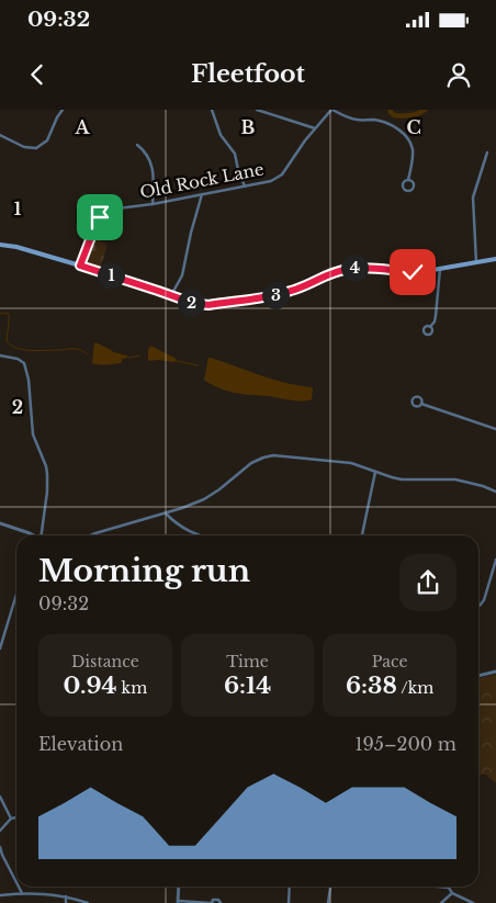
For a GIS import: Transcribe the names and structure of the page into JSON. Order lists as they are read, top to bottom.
{
  "streets": {
    "street": ["Old Rock Lane"]
  },
  "page": {
    "status": "09:32",
    "header": "Fleetfoot",
    "pins": [
      "4",
      "1",
      "3",
      "2"
    ],
    "heading": ["Morning run", "09:32"],
    "stats": [
      ["Distance", "0.94 km"],
      ["Time", "6:14"],
      ["Pace", "6:38 /km"]
    ],
    "chart": ["Elevation", "195–200 m"]
  },
  "grid": {
    "columns": ["A", "B", "C"],
    "rows": ["1", "2"]
  }
}
